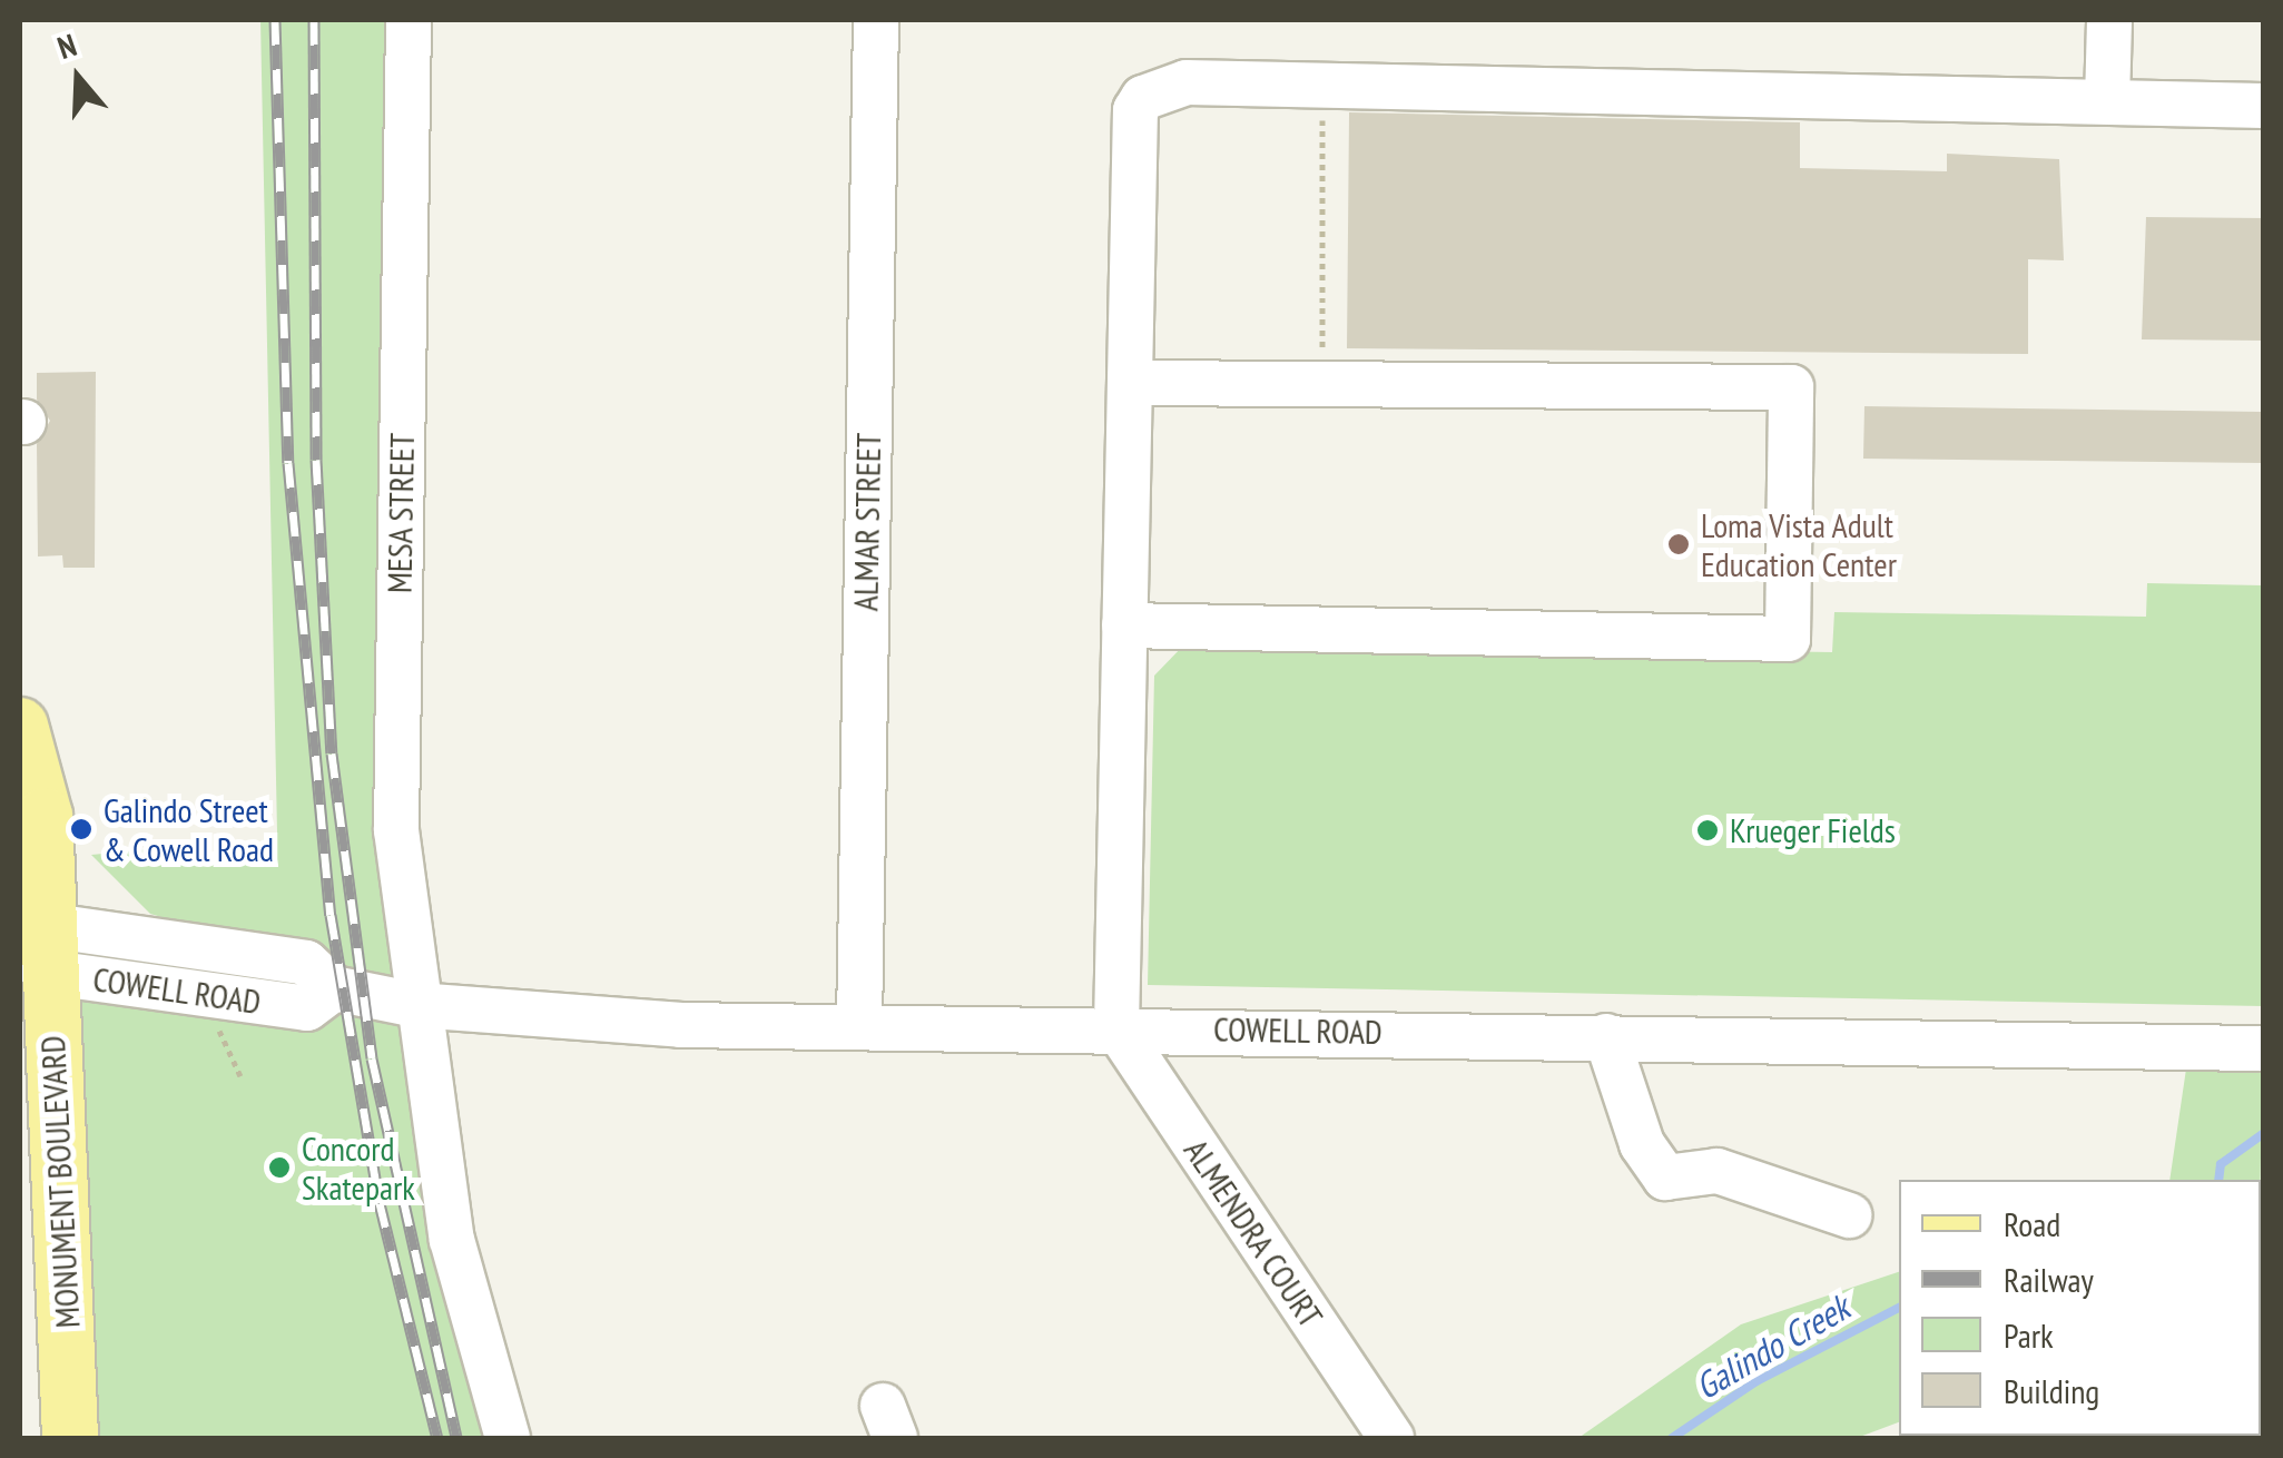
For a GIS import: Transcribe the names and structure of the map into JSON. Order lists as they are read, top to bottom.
{
  "streets": {
    "main road": ["MONUMENT BOULEVARD"],
    "street": [
      "MESA STREET",
      "ALMAR STREET",
      "COWELL ROAD",
      "ALMENDRA COURT"
    ]
  },
  "crossings": [
    ["MESA STREET", "COWELL ROAD"],
    ["ALMAR STREET", "COWELL ROAD"],
    ["COWELL ROAD", "MONUMENT BOULEVARD"],
    ["COWELL ROAD", "ALMENDRA COURT"]
  ],
  "water": ["Galindo Creek"],
  "places": [
    "Loma Vista Adult Education Center",
    "Galindo Street & Cowell Road",
    "Krueger Fields",
    "Concord Skatepark"
  ],
  "legend": [
    "Road",
    "Railway",
    "Park",
    "Building"
  ],
  "north": "top"
}
